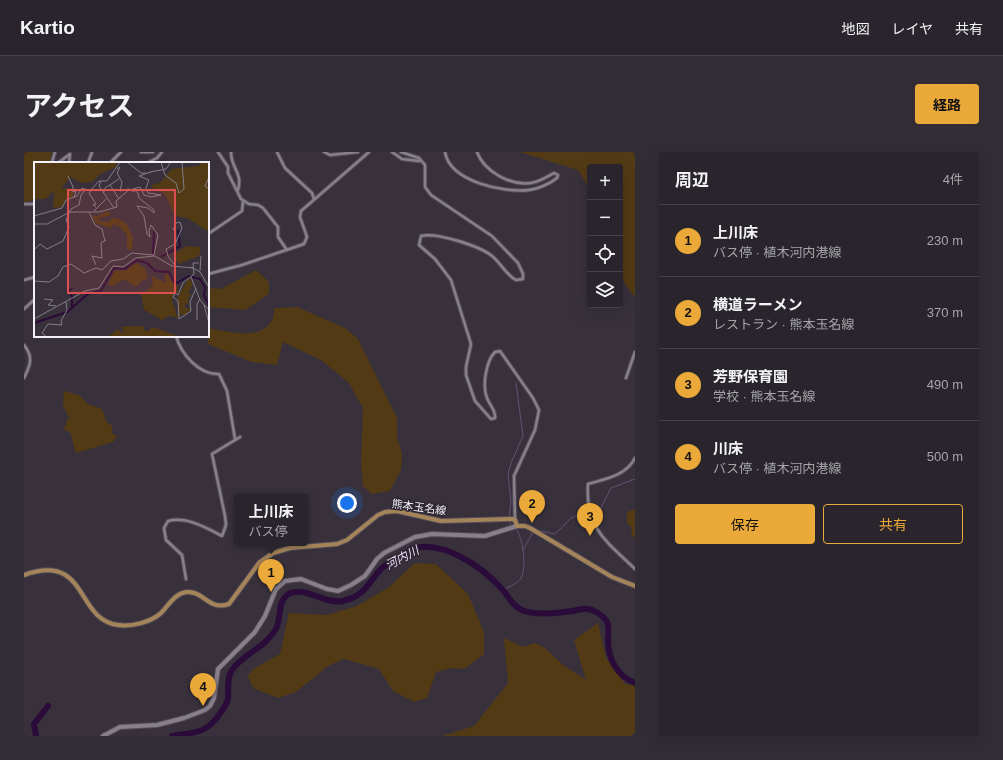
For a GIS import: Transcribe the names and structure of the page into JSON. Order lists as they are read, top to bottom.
{
  "streets": {
    "main road": ["熊本玉名線"]
  },
  "water": ["河内川"],
  "page": {
    "header": "Kartio",
    "nav": ["地図", "レイヤ", "共有"],
    "title": "アクセス",
    "buttons": [
      "経路",
      ["保存", "共有"]
    ],
    "heading": ["周辺", "4件"],
    "map_buttons": ["+", "−"],
    "list": [
      {
        "mark": "1",
        "name": "上川床",
        "note": "バス停 · 植木河内港線",
        "value": "230 m"
      },
      {
        "mark": "2",
        "name": "横道ラーメン",
        "note": "レストラン · 熊本玉名線",
        "value": "370 m"
      },
      {
        "mark": "3",
        "name": "芳野保育園",
        "note": "学校 · 熊本玉名線",
        "value": "490 m"
      },
      {
        "mark": "4",
        "name": "川床",
        "note": "バス停 · 植木河内港線",
        "value": "500 m"
      }
    ],
    "pins": [
      "2",
      "3",
      "1",
      "4"
    ],
    "popup": ["上川床", "バス停"]
  }
}
